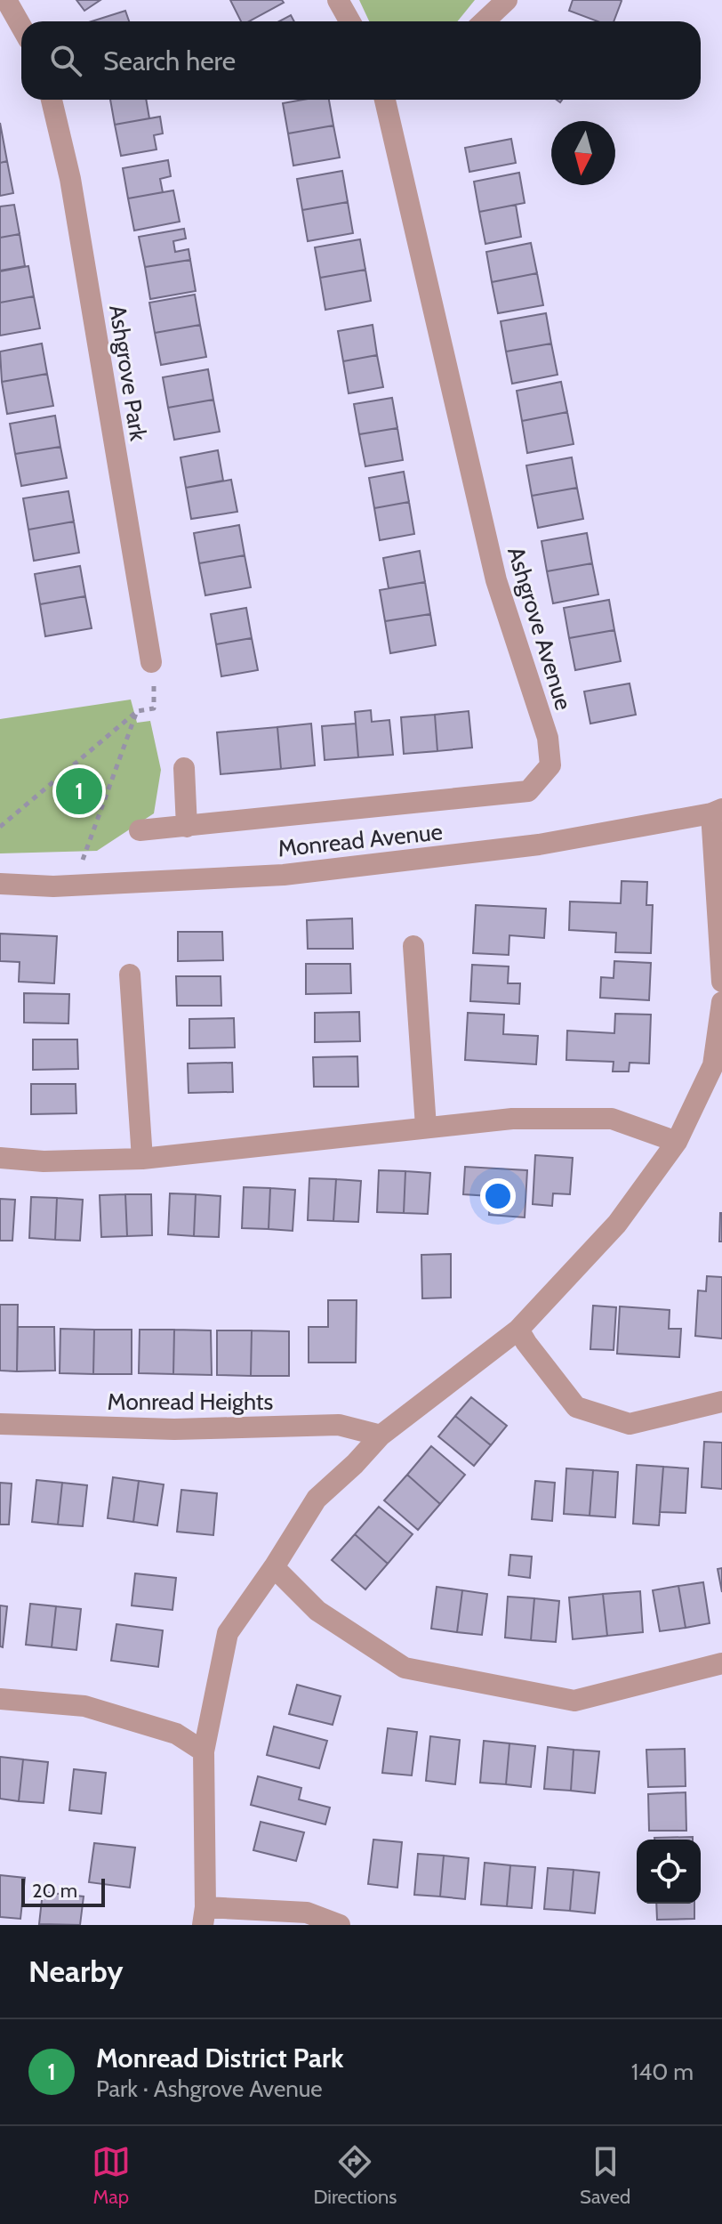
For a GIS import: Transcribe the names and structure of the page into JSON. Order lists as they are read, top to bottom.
{
  "streets": {
    "street": [
      "Ashgrove Park",
      "Ashgrove Avenue",
      "Monread Avenue",
      "Monread Heights"
    ]
  },
  "scale_bar": "20 m",
  "north": "bottom",
  "page": {
    "search": "Search here",
    "pins": "1",
    "scale": "20 m",
    "heading": "Nearby",
    "list": [
      {
        "mark": "1",
        "name": "Monread District Park",
        "note": "Park · Ashgrove Avenue",
        "value": "140 m"
      }
    ],
    "nav": ["Map", "Directions", "Saved"]
  }
}
